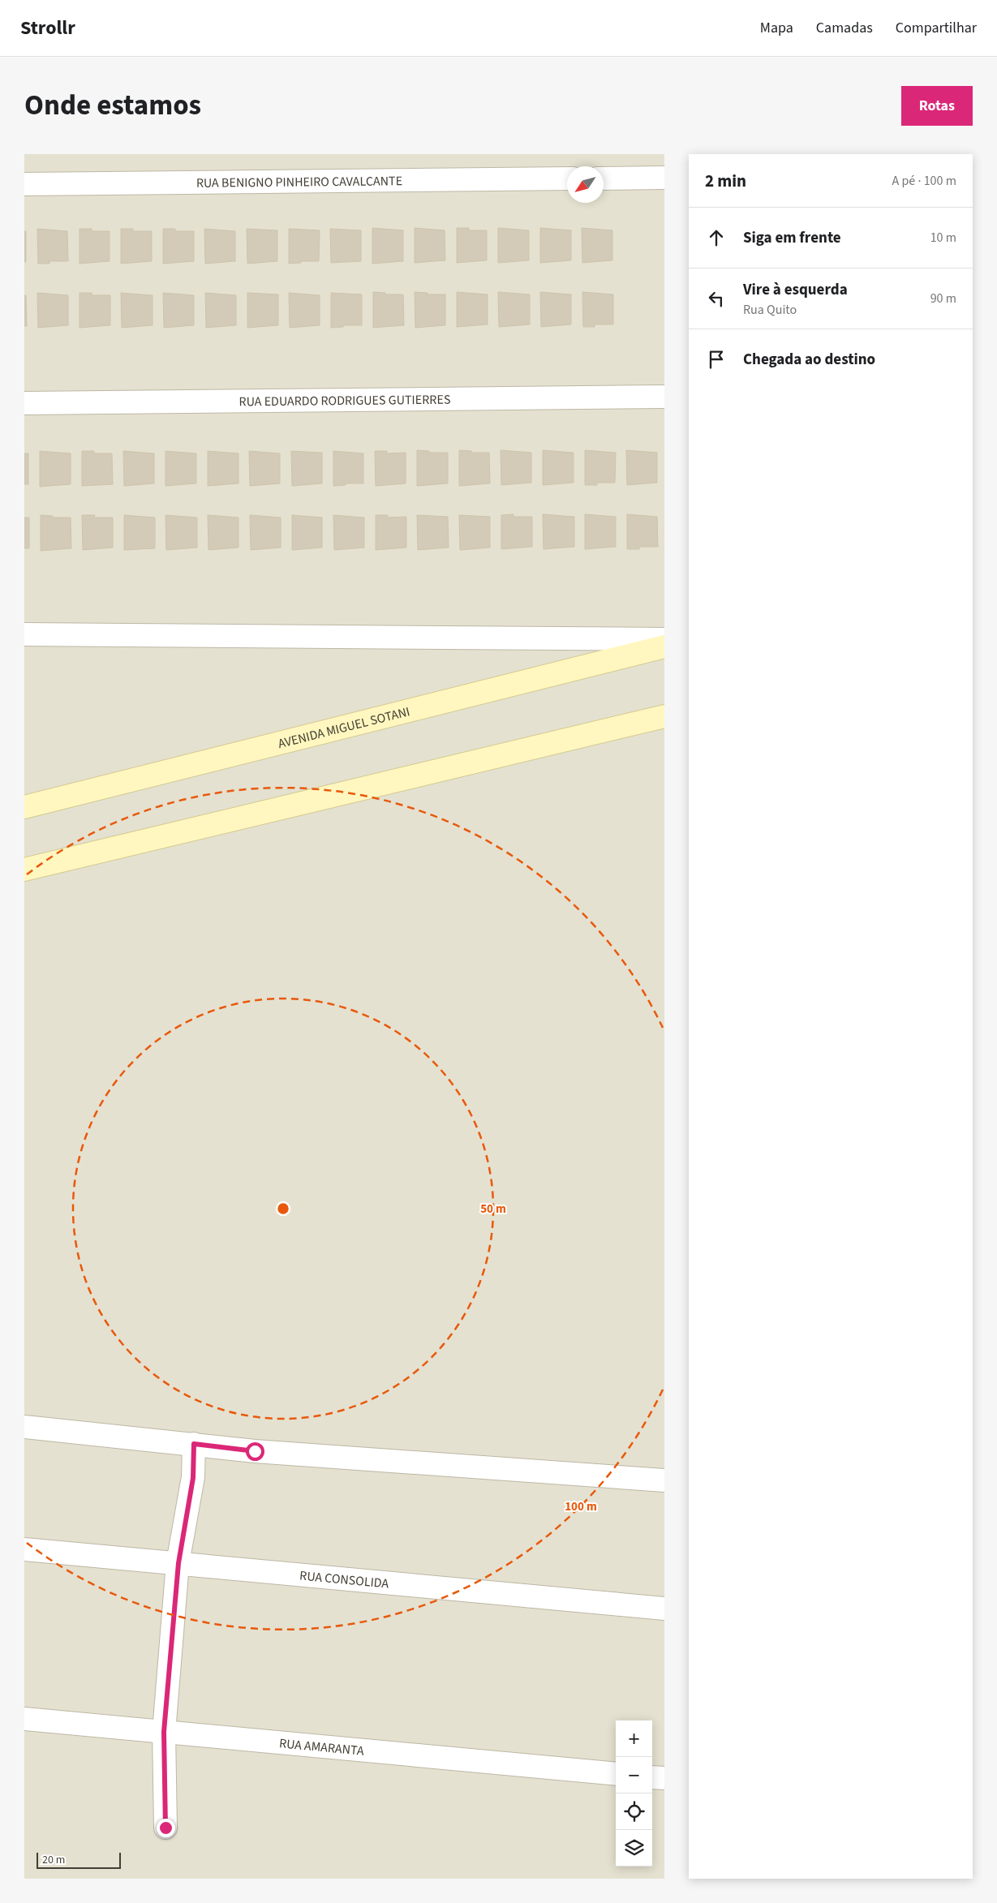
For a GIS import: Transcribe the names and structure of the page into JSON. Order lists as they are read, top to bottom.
{
  "streets": {
    "street": [
      "RUA BENIGNO PINHEIRO CAVALCANTE",
      "RUA EDUARDO RODRIGUES GUTIERRES",
      "AVENIDA MIGUEL SOTANI",
      "RUA CONSOLIDA",
      "RUA AMARANTA"
    ]
  },
  "scale_bar": "20 m",
  "north": "bottom left",
  "page": {
    "header": "Strollr",
    "nav": ["Mapa", "Camadas", "Compartilhar"],
    "title": "Onde estamos",
    "buttons": "Rotas",
    "heading": ["2 min", "A pé · 100 m"],
    "list": [
      ["Siga em frente", "10 m"],
      ["Vire à esquerda", "Rua Quito", "90 m"],
      "Chegada ao destino"
    ],
    "map_buttons": ["+", "−"],
    "scale": "20 m"
  },
  "rings": ["50 m", "100 m"]
}
